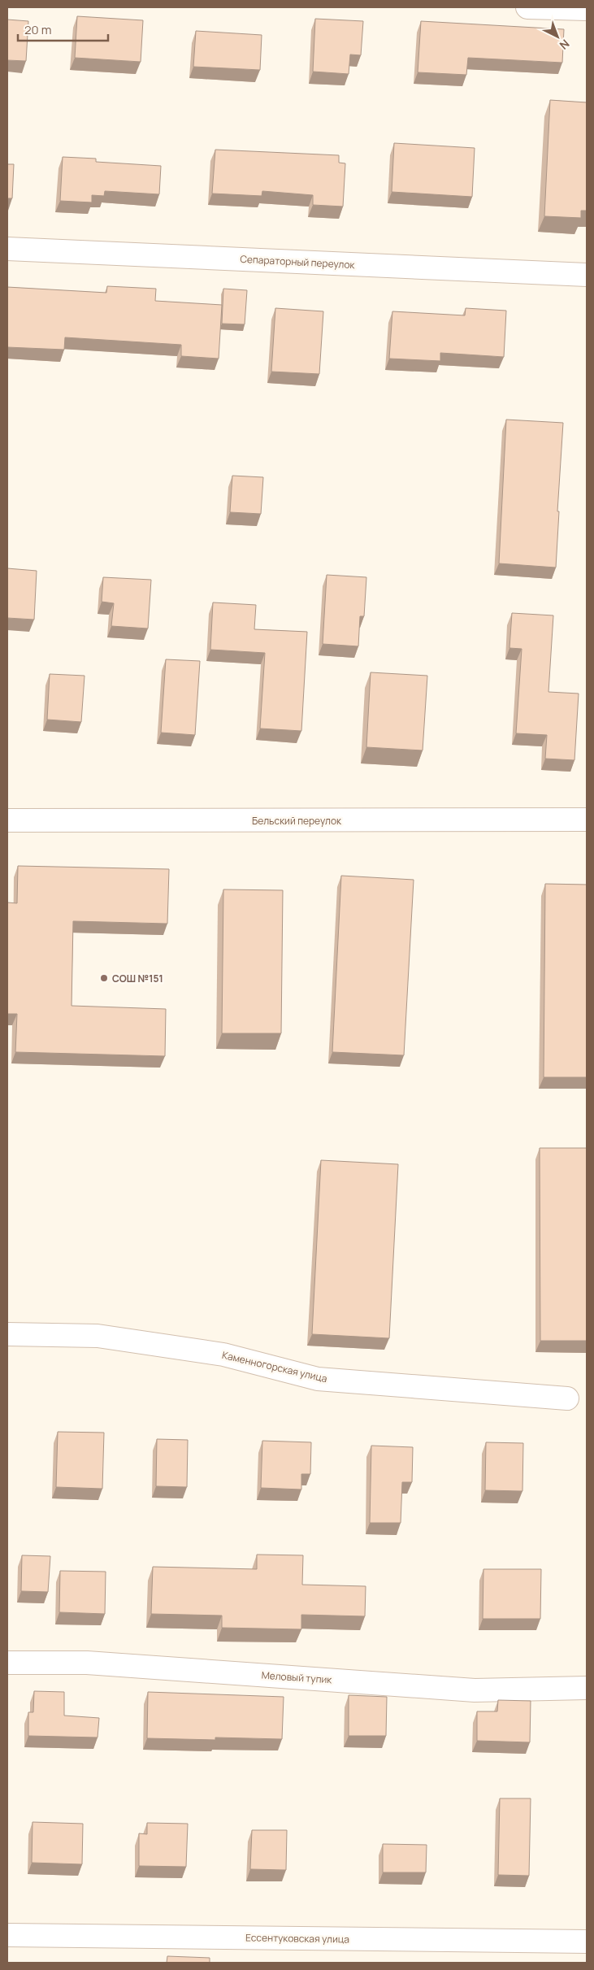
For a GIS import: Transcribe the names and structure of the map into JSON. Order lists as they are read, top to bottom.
{
  "streets": {
    "street": [
      "Сепараторный переулок",
      "Бельский переулок",
      "Каменногорская улица",
      "Меловый тупик",
      "Ессентуковская улица"
    ]
  },
  "places": ["СОШ №151"],
  "scale_bar": "20 m",
  "north": "bottom right"
}
